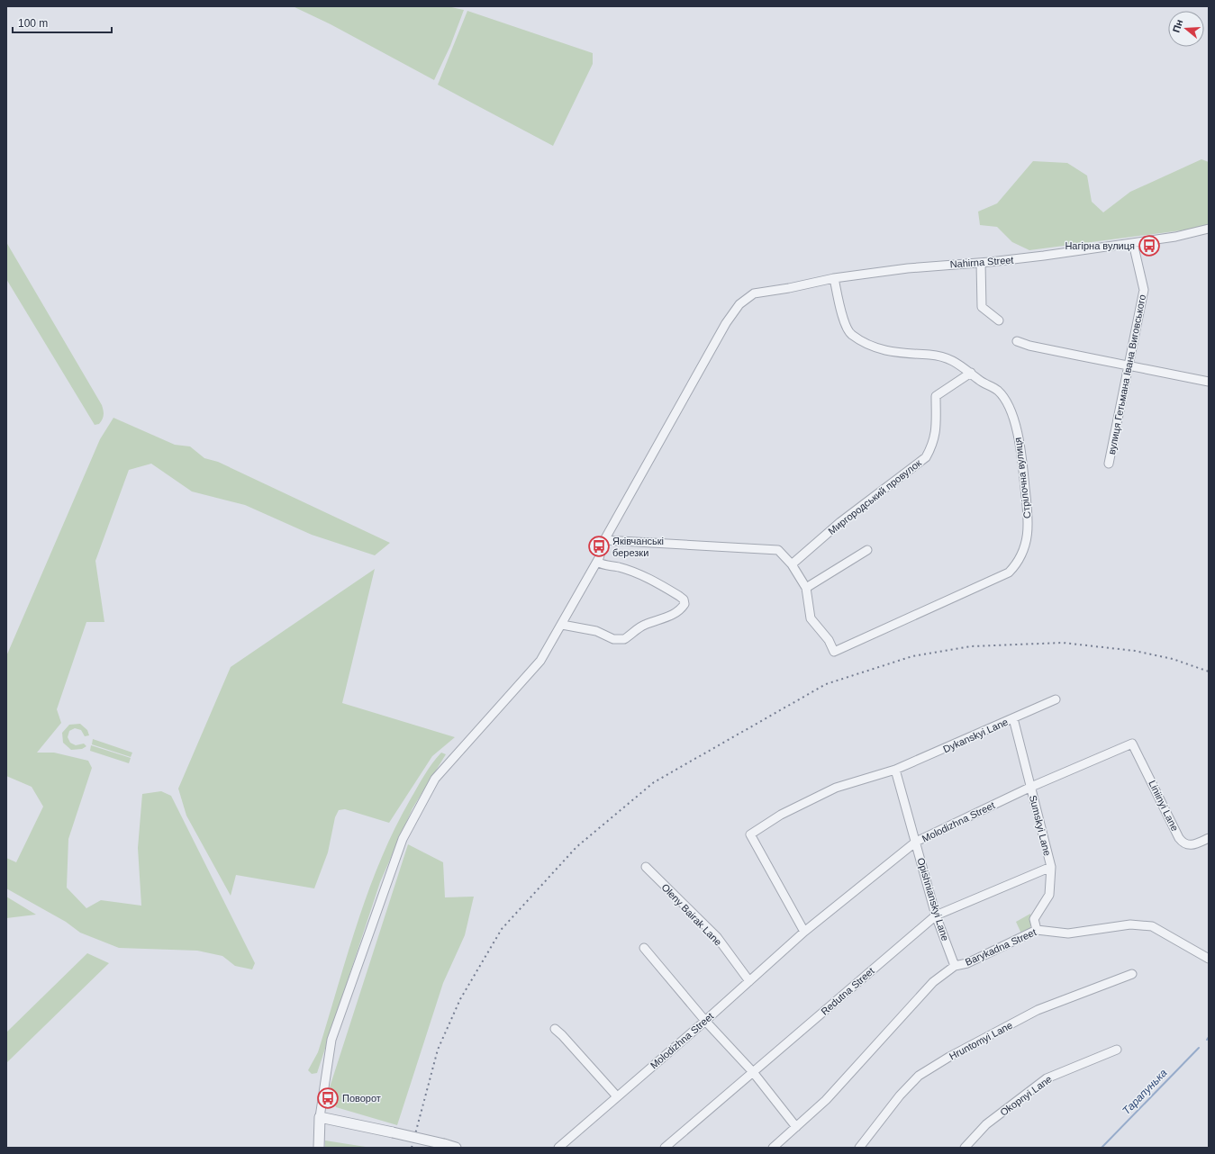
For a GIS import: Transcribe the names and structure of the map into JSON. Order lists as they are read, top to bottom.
{
  "streets": {
    "street": [
      "Nahirna Street",
      "вулиця Гетьмана Івана Виговського",
      "Стрілочна вулиця",
      "Миргородський провулок",
      "Dykanskyi Lane",
      "Liniinyi Lane",
      "Molodizhna Street",
      "Sumskyi Lane",
      "Opishnianskyi Lane",
      "Oleny Bairak Lane",
      "Barykadna Street",
      "Redutna Street",
      "Hruntomyi Lane",
      "Okopnyi Lane"
    ]
  },
  "crossings": [
    ["Nahirna Street", "вулиця Гетьмана Івана Виговського"],
    ["Nahirna Street", "Стрілочна вулиця"],
    ["Стрілочна вулиця", "Миргородський провулок"],
    ["Dykanskyi Lane", "Sumskyi Lane"],
    ["Dykanskyi Lane", "Opishnianskyi Lane"],
    ["Liniinyi Lane", "Molodizhna Street"],
    ["Molodizhna Street", "Sumskyi Lane"],
    ["Molodizhna Street", "Opishnianskyi Lane"],
    ["Molodizhna Street", "Oleny Bairak Lane"],
    ["Sumskyi Lane", "Barykadna Street"],
    ["Sumskyi Lane", "Redutna Street"],
    ["Opishnianskyi Lane", "Barykadna Street"],
    ["Opishnianskyi Lane", "Redutna Street"]
  ],
  "water": ["Тарапунька"],
  "places": {
    "bus stop": ["Нагірна вулиця", "Яківчанські березки", "Поворот"]
  },
  "scale_bar": "100 m",
  "north": "left"
}
